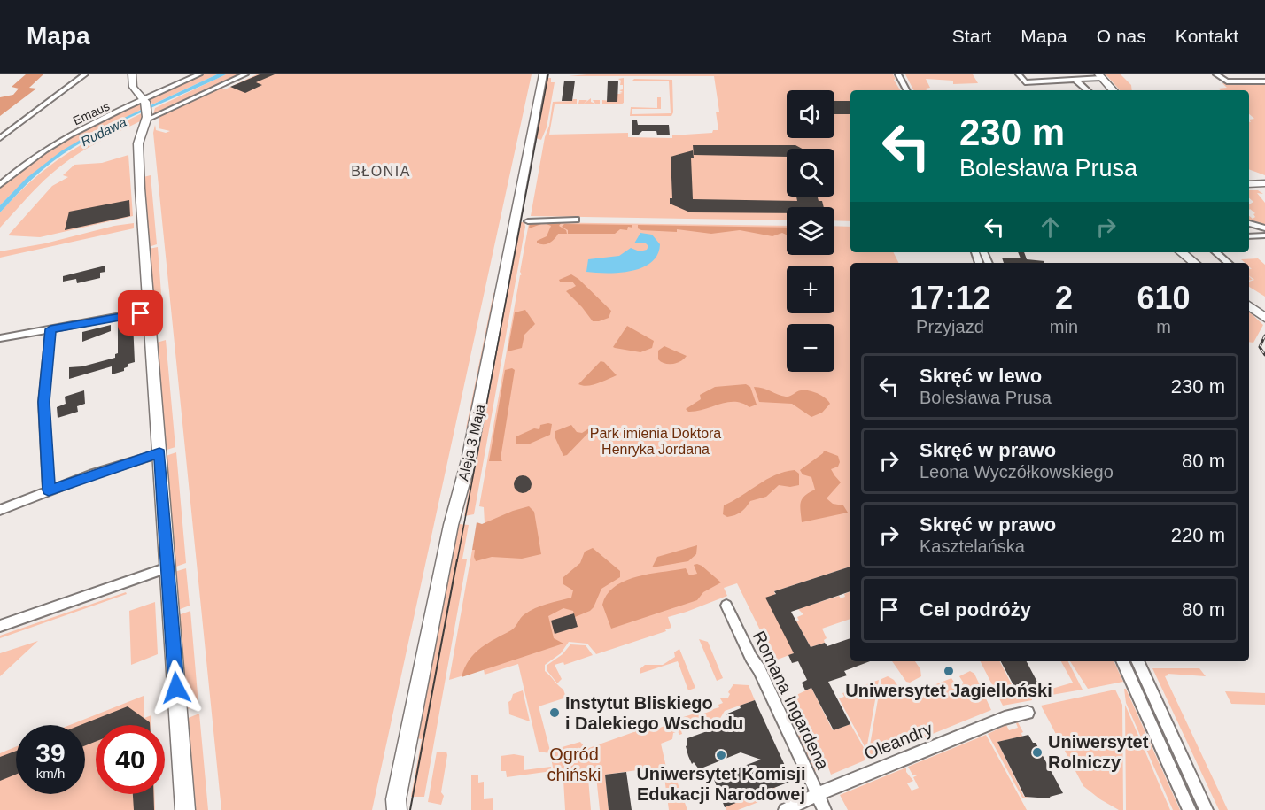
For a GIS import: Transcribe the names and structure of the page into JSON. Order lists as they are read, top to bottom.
{
  "streets": {
    "street": [
      "Emaus",
      "Aleja 3 Maja",
      "Romana Ingardena",
      "Oleandry"
    ]
  },
  "crossings": [
    ["Romana Ingardena", "Oleandry"]
  ],
  "districts": ["BŁONIA"],
  "water": ["Rudawa"],
  "parks": ["Park imienia Doktora Henryka Jordana", "Ogród chiński"],
  "places": [
    "Uniwersytet Jagielloński",
    "Instytut Bliskiego i Dalekiego Wschodu",
    "Uniwersytet Rolniczy",
    "Uniwersytet Komisji Edukacji Narodowej"
  ],
  "page": {
    "header": "Mapa",
    "nav": [
      "Start",
      "Mapa",
      "O nas",
      "Kontakt"
    ],
    "map_buttons": ["+", "−"],
    "turn": ["230 m", "Bolesława Prusa"],
    "eta": [
      "17:12",
      "Przyjazd",
      "2",
      "min",
      "610",
      "m"
    ],
    "list": [
      {
        "name": "Skręć w lewo",
        "note": "Bolesława Prusa",
        "value": "230 m"
      },
      {
        "name": "Skręć w prawo",
        "note": "Leona Wyczółkowskiego",
        "value": "80 m"
      },
      {
        "name": "Skręć w prawo",
        "note": "Kasztelańska",
        "value": "220 m"
      },
      {
        "name": "Cel podróży",
        "value": "80 m"
      }
    ],
    "speed": "39 km/h",
    "limit": "40"
  }
}
